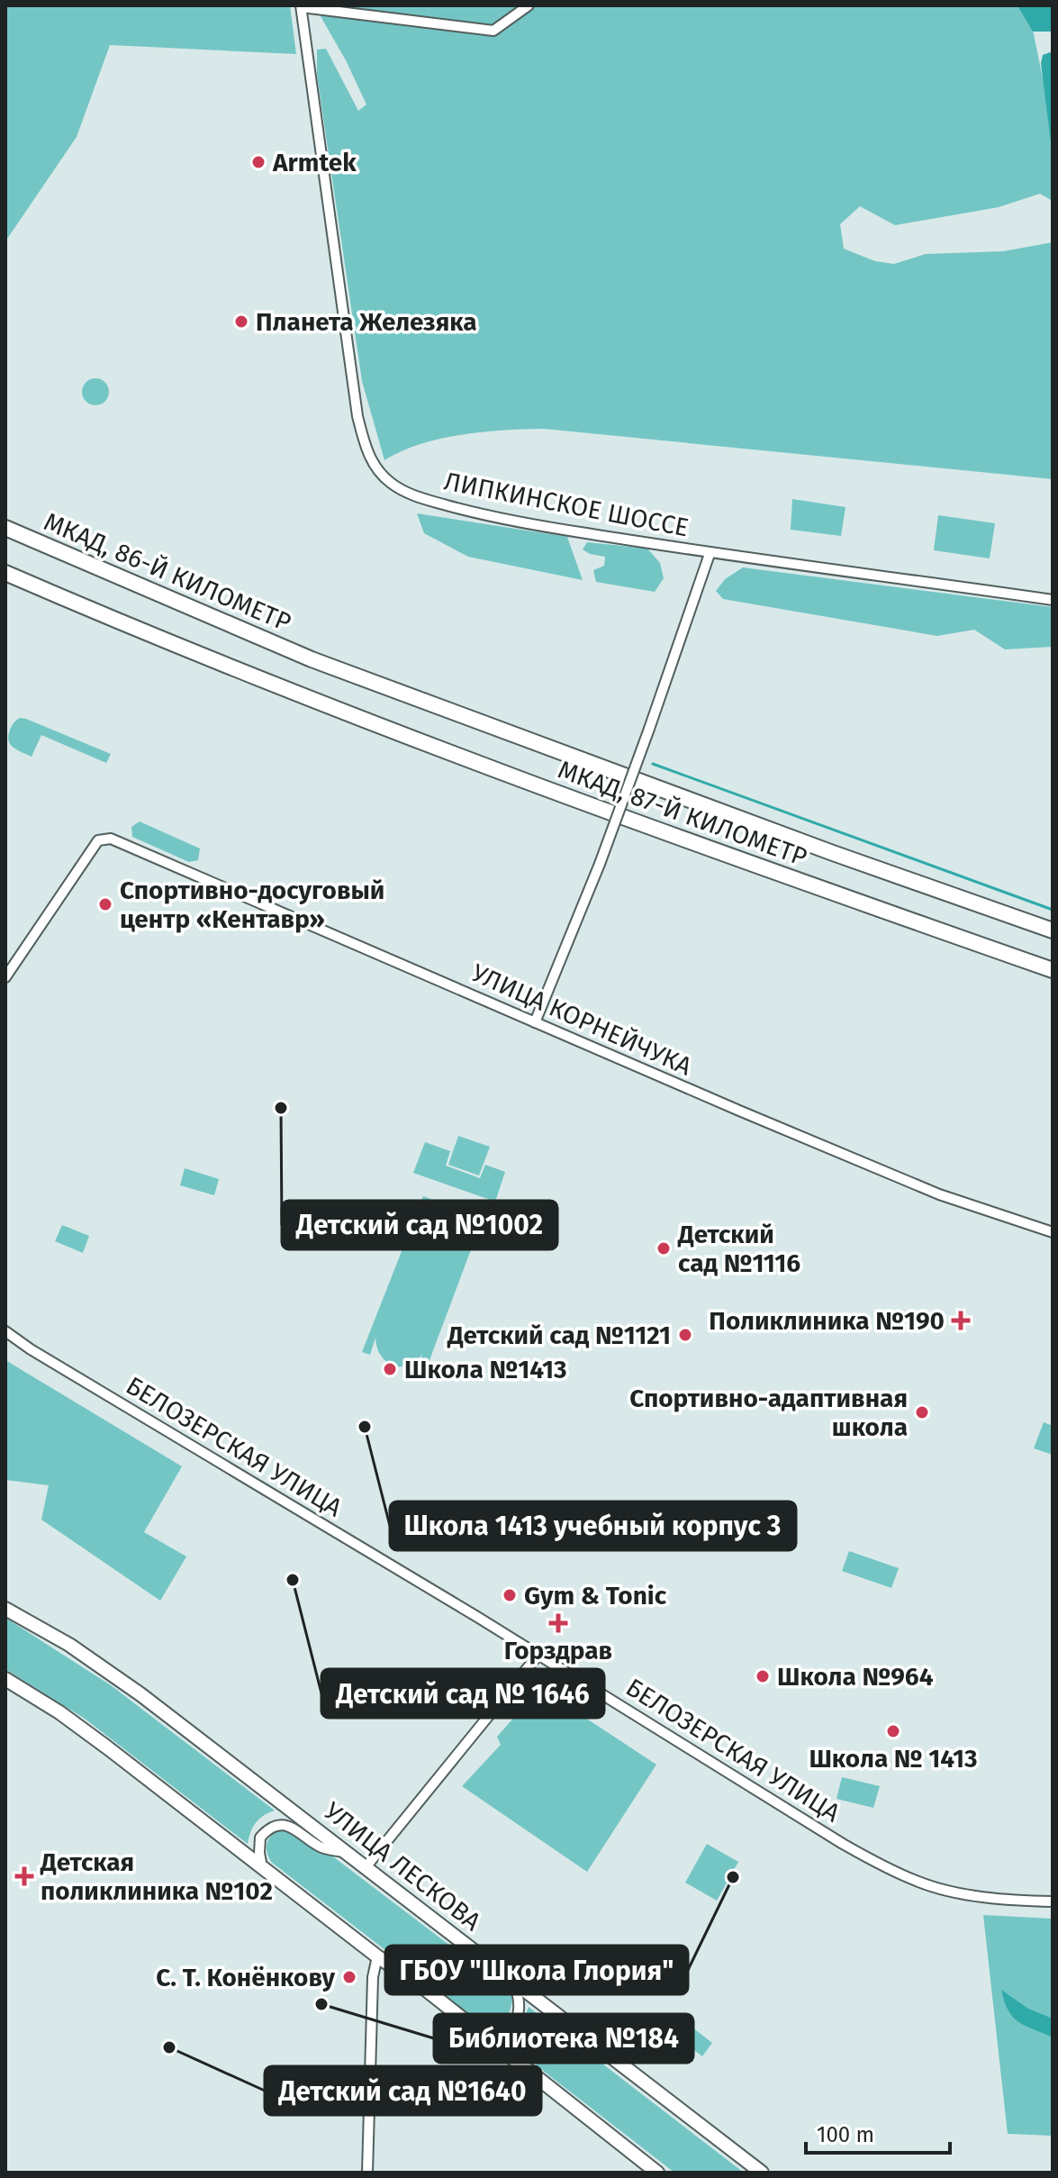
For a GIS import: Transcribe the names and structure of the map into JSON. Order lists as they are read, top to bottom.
{
  "streets": {
    "highway": ["МКАД, 86-Й КИЛОМЕТР", "МКАД, 87-Й КИЛОМЕТР"],
    "main road": ["УЛИЦА ЛЕСКОВА"],
    "street": ["ЛИПКИНСКОЕ ШОССЕ", "УЛИЦА КОРНЕЙЧУКА", "БЕЛОЗЕРСКАЯ УЛИЦА"]
  },
  "crossings": [
    ["МКАД, 86-Й КИЛОМЕТР", "МКАД, 87-Й КИЛОМЕТР"]
  ],
  "places": {
    "other": [
      "Armtek",
      "Планета Железяка",
      "Спортивно-досуговый центр «Кентавр»",
      "Детский сад №1002",
      "Детский сад №1116",
      "Детский сад №1121",
      "Школа №1413",
      "Спортивно-адаптивная школа",
      "Школа 1413 учебный корпус 3",
      "Детский сад № 1646",
      "Gym & Tonic",
      "Школа №964",
      "Школа № 1413",
      "ГБОУ \"Школа Глория\"",
      "С. Т. Конёнкову",
      "Библиотека №184",
      "Детский сад №1640"
    ],
    "health": ["Поликлиника №190", "Горздрав", "Детская поликлиника №102"]
  },
  "scale_bar": "100 m"
}
